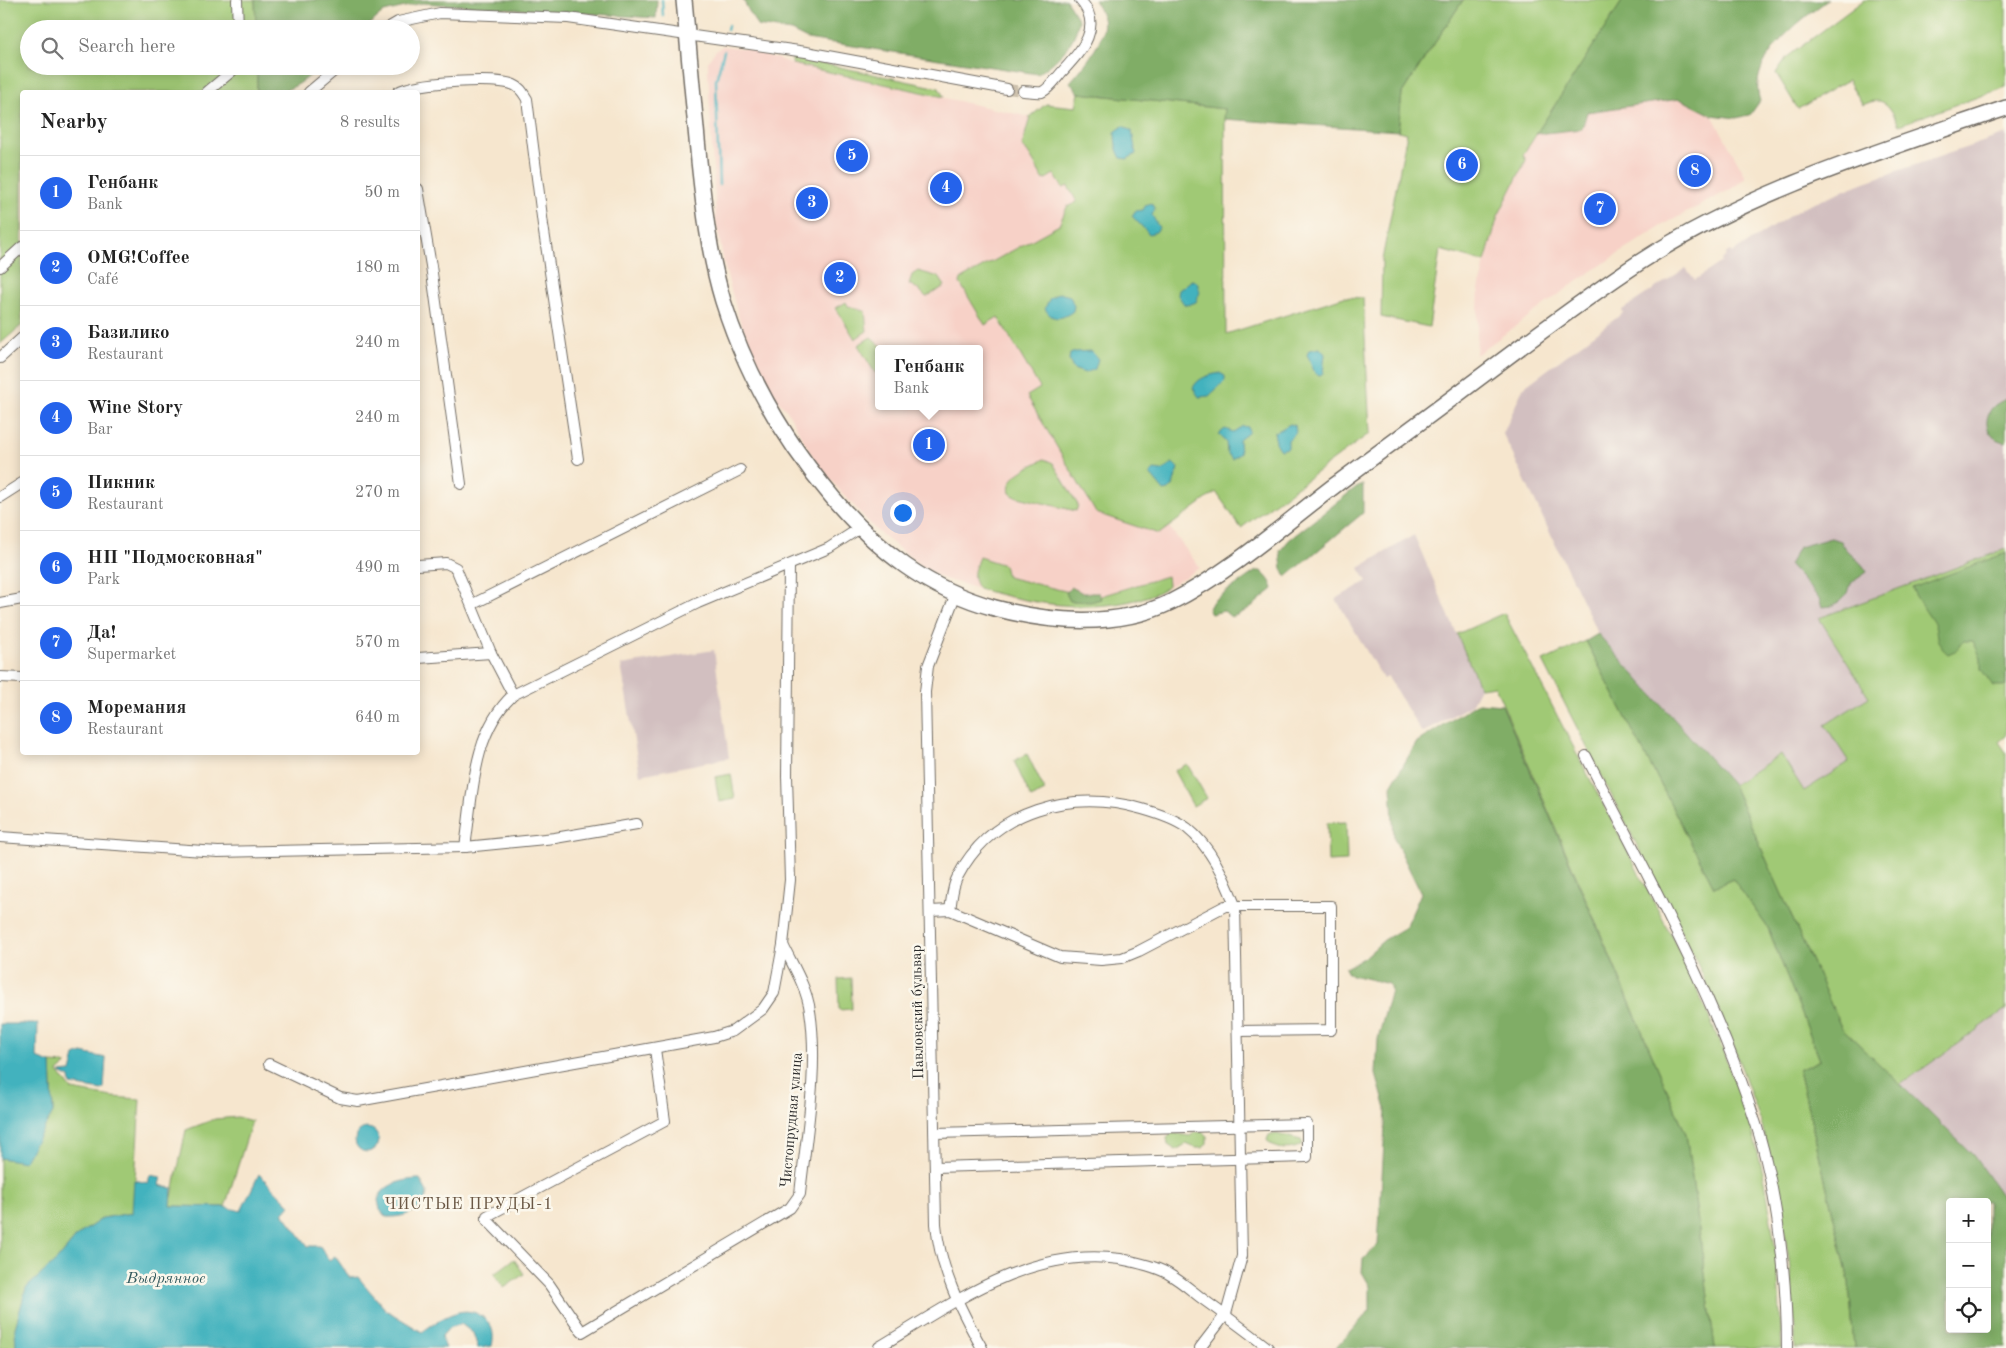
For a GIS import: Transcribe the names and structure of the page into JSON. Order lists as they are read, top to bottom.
{
  "streets": {
    "street": ["Павловский бульвар", "Чистопрудная улица"]
  },
  "districts": ["ЧИСТЫЕ ПРУДЫ-1"],
  "water": ["Выдрянное"],
  "page": {
    "search": "Search here",
    "heading": ["Nearby", "8 results"],
    "pins": [
      "5",
      "6",
      "8",
      "4",
      "3",
      "7",
      "2",
      "1"
    ],
    "list": [
      {
        "mark": "1",
        "name": "Генбанк",
        "note": "Bank",
        "value": "50 m"
      },
      {
        "mark": "2",
        "name": "OMG!Coffee",
        "note": "Café",
        "value": "180 m"
      },
      {
        "mark": "3",
        "name": "Базилико",
        "note": "Restaurant",
        "value": "240 m"
      },
      {
        "mark": "4",
        "name": "Wine Story",
        "note": "Bar",
        "value": "240 m"
      },
      {
        "mark": "5",
        "name": "Пикник",
        "note": "Restaurant",
        "value": "270 m"
      },
      {
        "mark": "6",
        "name": "НП \"Подмосковная\"",
        "note": "Park",
        "value": "490 m"
      },
      {
        "mark": "7",
        "name": "Да!",
        "note": "Supermarket",
        "value": "570 m"
      },
      {
        "mark": "8",
        "name": "Моремания",
        "note": "Restaurant",
        "value": "640 m"
      }
    ],
    "popup": ["Генбанк", "Bank"],
    "map_buttons": ["+", "−"]
  }
}
